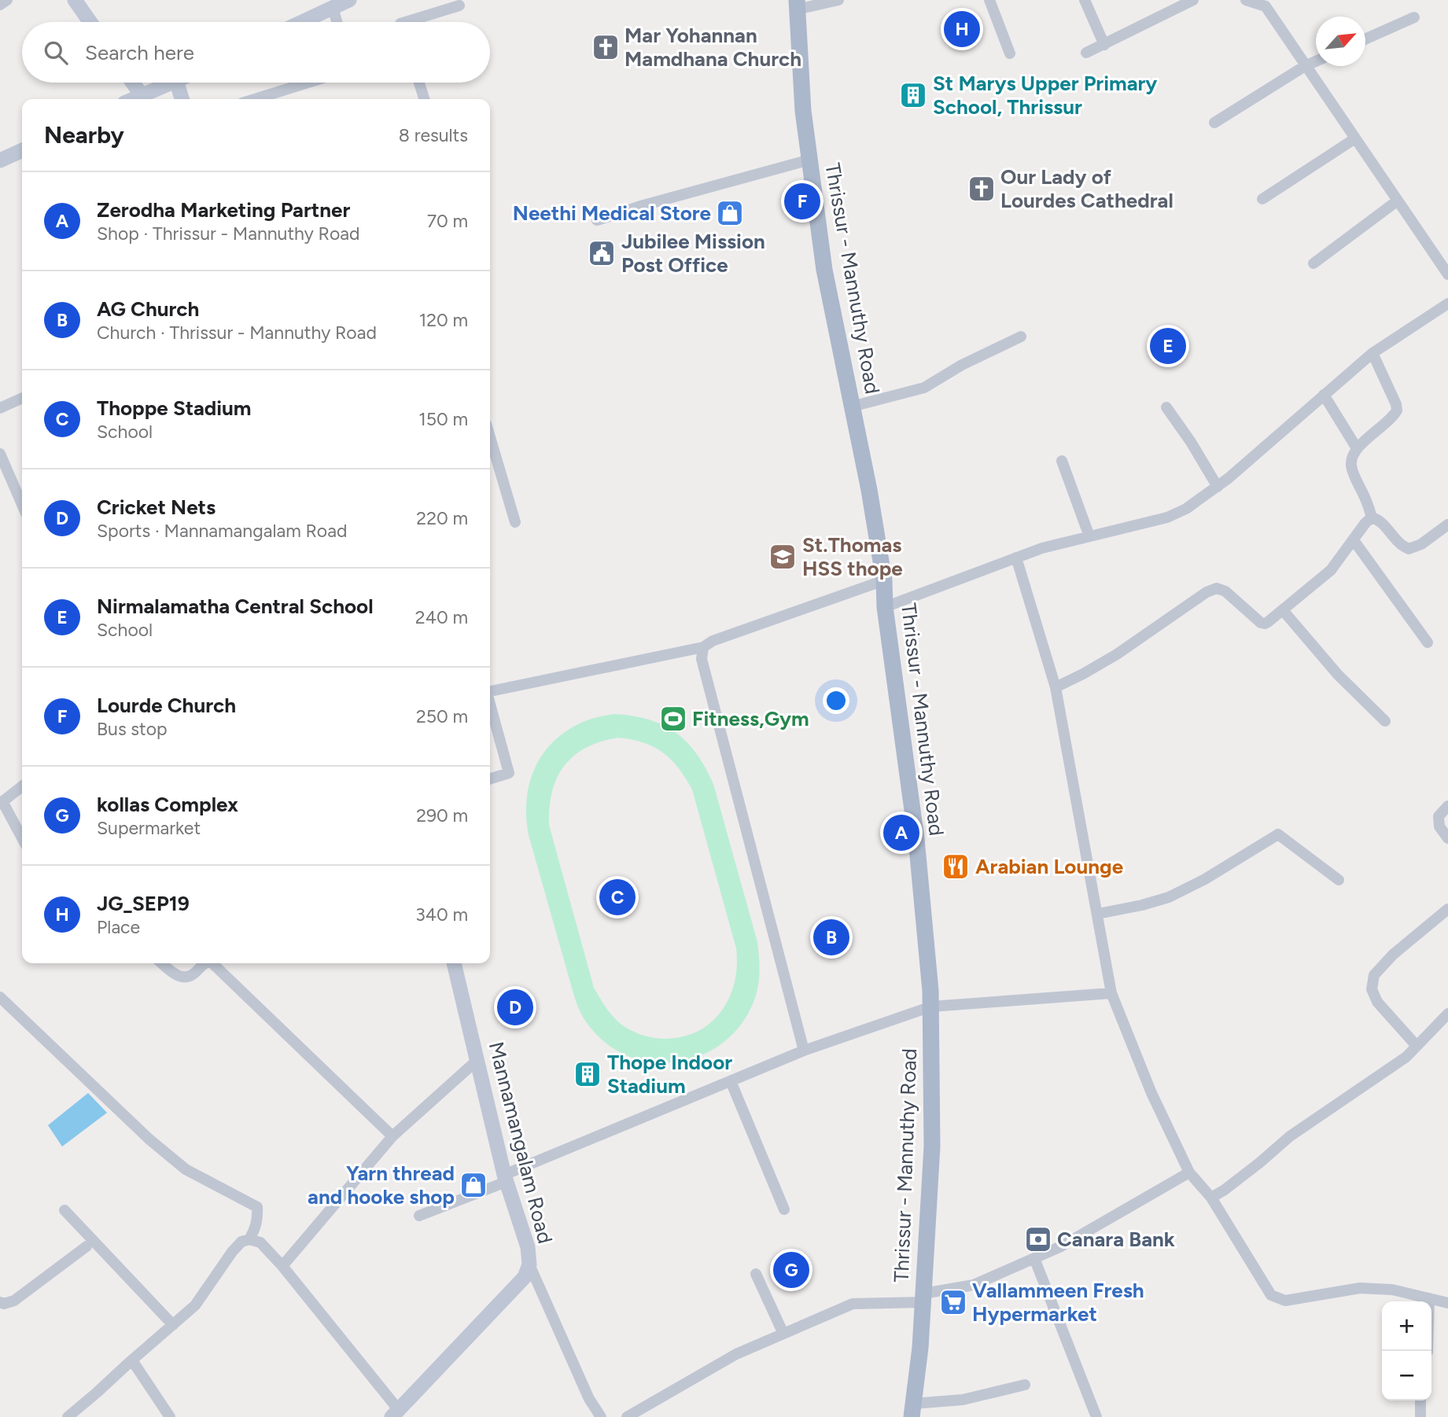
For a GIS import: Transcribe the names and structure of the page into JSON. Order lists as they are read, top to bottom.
{
  "streets": {
    "main road": ["Thrissur - Mannuthy Road", "Mannamangalam Road"]
  },
  "places": {
    "church": ["Mar Yohannan Mamdhana Church", "Our Lady of Lourdes Cathedral"],
    "building": ["St Marys Upper Primary School, Thrissur", "Thope Indoor Stadium"],
    "shop": ["Neethi Medical Store", "Yarn thread and hooke shop"],
    "public building": ["Jubilee Mission Post Office"],
    "school or university": ["St.Thomas HSS thope"],
    "sports": ["Fitness,Gym"],
    "restaurant": ["Arabian Lounge"],
    "bank": ["Canara Bank"],
    "supermarket": ["Vallammeen Fresh Hypermarket"]
  },
  "north": "top right",
  "page": {
    "pins": [
      "H",
      "F",
      "E",
      "A",
      "C",
      "B",
      "D",
      "G"
    ],
    "search": "Search here",
    "heading": ["Nearby", "8 results"],
    "list": [
      {
        "mark": "A",
        "name": "Zerodha Marketing Partner",
        "note": "Shop · Thrissur - Mannuthy Road",
        "value": "70 m"
      },
      {
        "mark": "B",
        "name": "AG Church",
        "note": "Church · Thrissur - Mannuthy Road",
        "value": "120 m"
      },
      {
        "mark": "C",
        "name": "Thoppe Stadium",
        "note": "School",
        "value": "150 m"
      },
      {
        "mark": "D",
        "name": "Cricket Nets",
        "note": "Sports · Mannamangalam Road",
        "value": "220 m"
      },
      {
        "mark": "E",
        "name": "Nirmalamatha Central School",
        "note": "School",
        "value": "240 m"
      },
      {
        "mark": "F",
        "name": "Lourde Church",
        "note": "Bus stop",
        "value": "250 m"
      },
      {
        "mark": "G",
        "name": "kollas Complex",
        "note": "Supermarket",
        "value": "290 m"
      },
      {
        "mark": "H",
        "name": "JG_SEP19",
        "note": "Place",
        "value": "340 m"
      }
    ],
    "map_buttons": ["+", "−"]
  }
}
